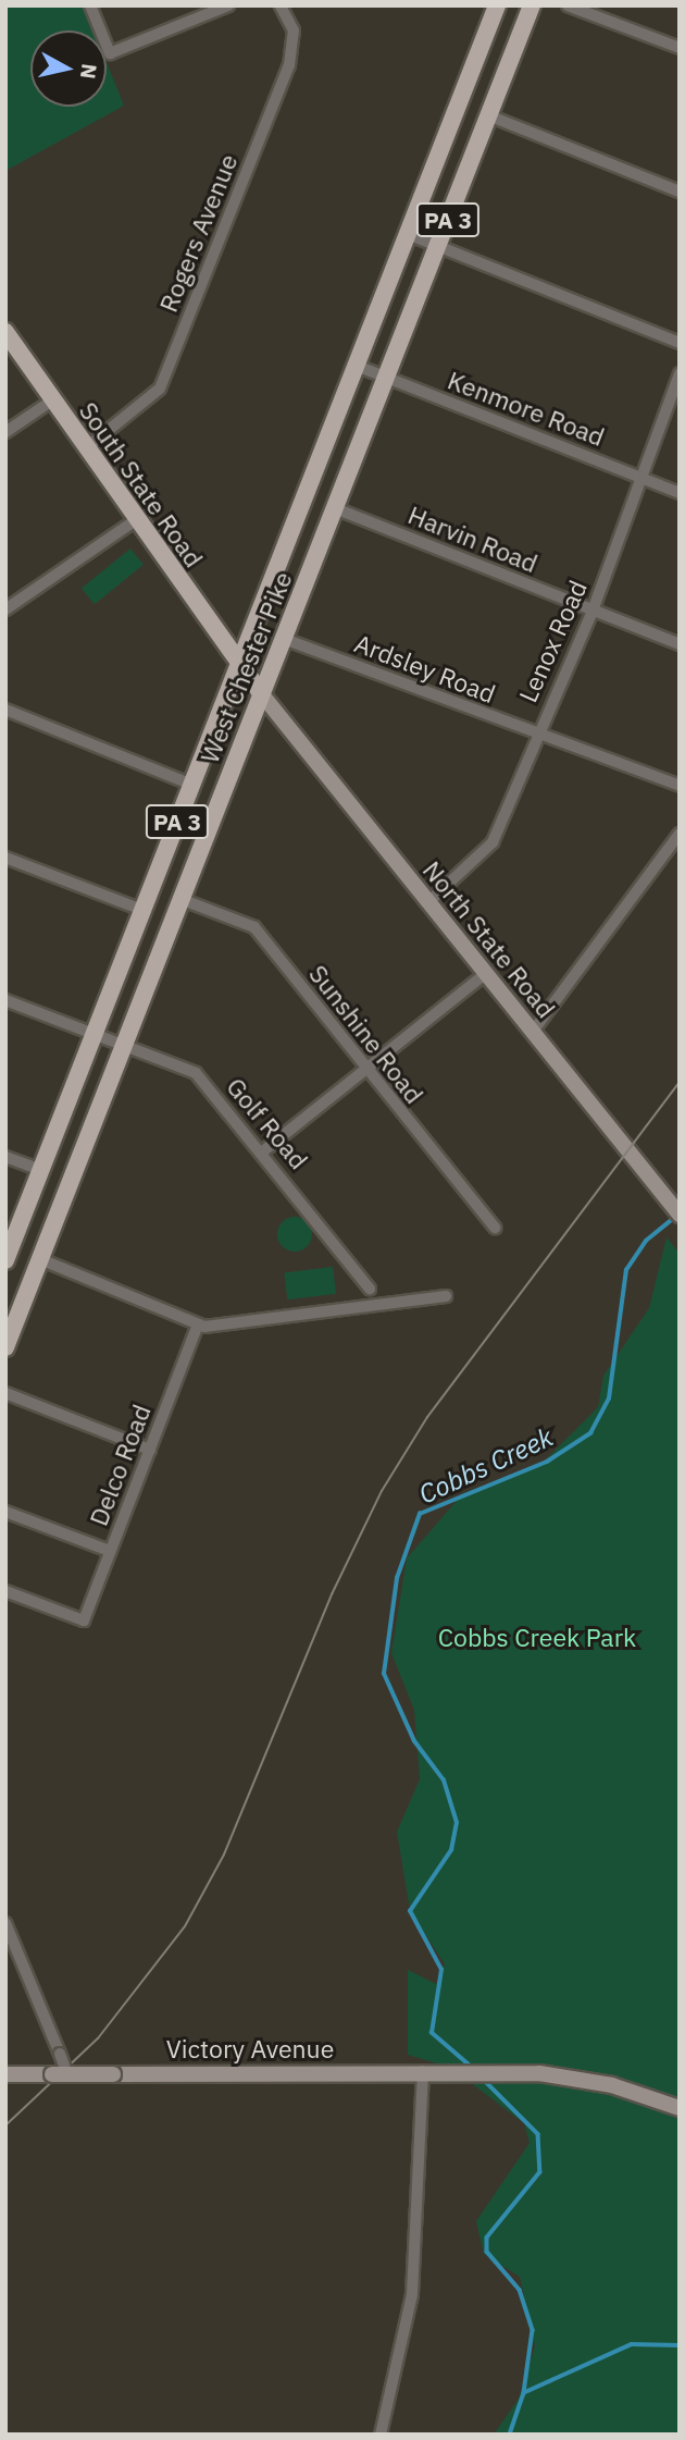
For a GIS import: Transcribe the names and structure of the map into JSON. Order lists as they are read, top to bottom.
{
  "streets": {
    "main road": [
      "PA 3",
      "South State Road",
      "West Chester Pike",
      "North State Road",
      "Victory Avenue"
    ],
    "street": [
      "Rogers Avenue",
      "Kenmore Road",
      "Harvin Road",
      "Lenox Road",
      "Ardsley Road",
      "Sunshine Road",
      "Golf Road",
      "Delco Road"
    ]
  },
  "crossings": [
    ["Rogers Avenue", "South State Road"],
    ["Kenmore Road", "Lenox Road"],
    ["Kenmore Road", "West Chester Pike"],
    ["South State Road", "West Chester Pike"],
    ["South State Road", "North State Road"],
    ["Harvin Road", "Lenox Road"],
    ["Harvin Road", "West Chester Pike"],
    ["Lenox Road", "Ardsley Road"],
    ["Lenox Road", "North State Road"],
    ["West Chester Pike", "Ardsley Road"],
    ["West Chester Pike", "North State Road"],
    ["West Chester Pike", "Sunshine Road"],
    ["West Chester Pike", "Golf Road"]
  ],
  "water": ["Cobbs Creek"],
  "parks": ["Cobbs Creek Park"],
  "north": "right"
}
